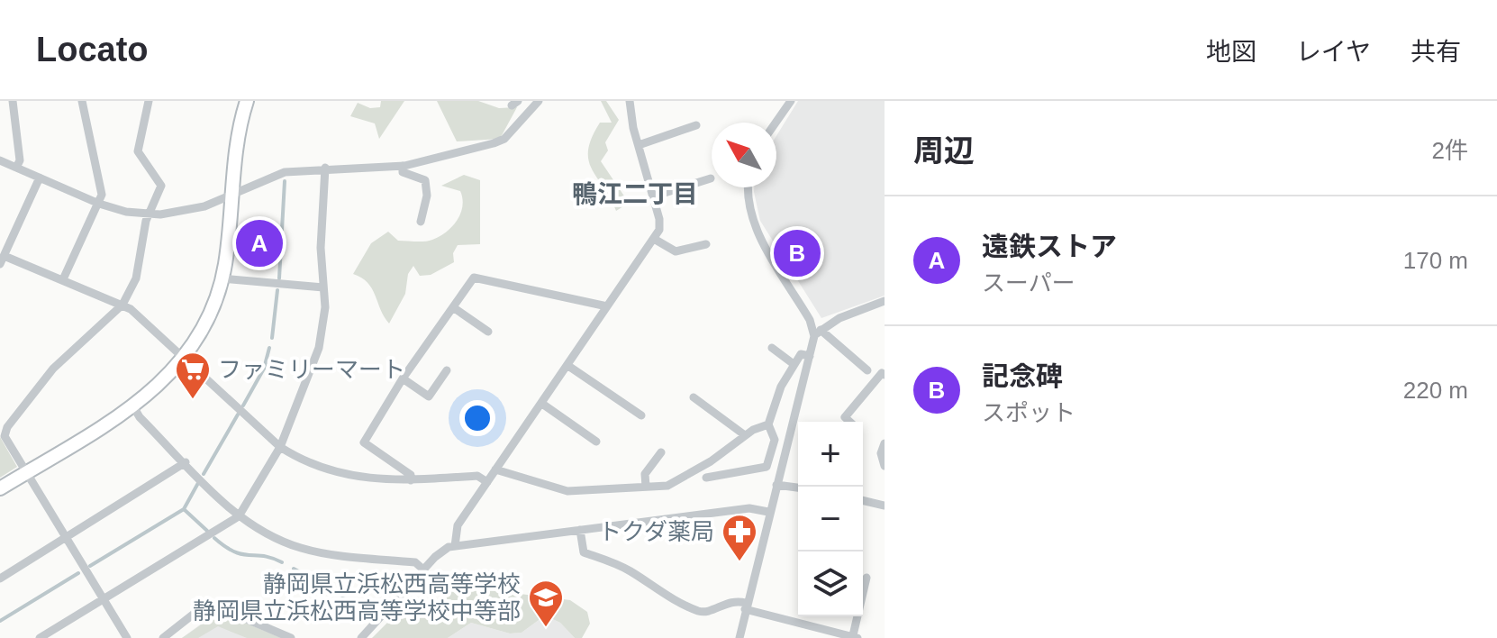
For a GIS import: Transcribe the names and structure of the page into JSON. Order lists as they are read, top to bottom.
{
  "districts": ["鴨江二丁目"],
  "places": {
    "supermarket": ["ファミリーマート"],
    "pharmacy": ["トクダ薬局"],
    "school or university": ["静岡県立浜松西高等学校 静岡県立浜松西高等学校中等部"]
  },
  "north": "top left",
  "page": {
    "header": "Locato",
    "nav": ["地図", "レイヤ", "共有"],
    "heading": ["周辺", "2件"],
    "list": [
      {
        "mark": "A",
        "name": "遠鉄ストア",
        "note": "スーパー",
        "value": "170 m"
      },
      {
        "mark": "B",
        "name": "記念碑",
        "note": "スポット",
        "value": "220 m"
      }
    ],
    "pins": ["A", "B"],
    "map_buttons": ["+", "−"]
  }
}
